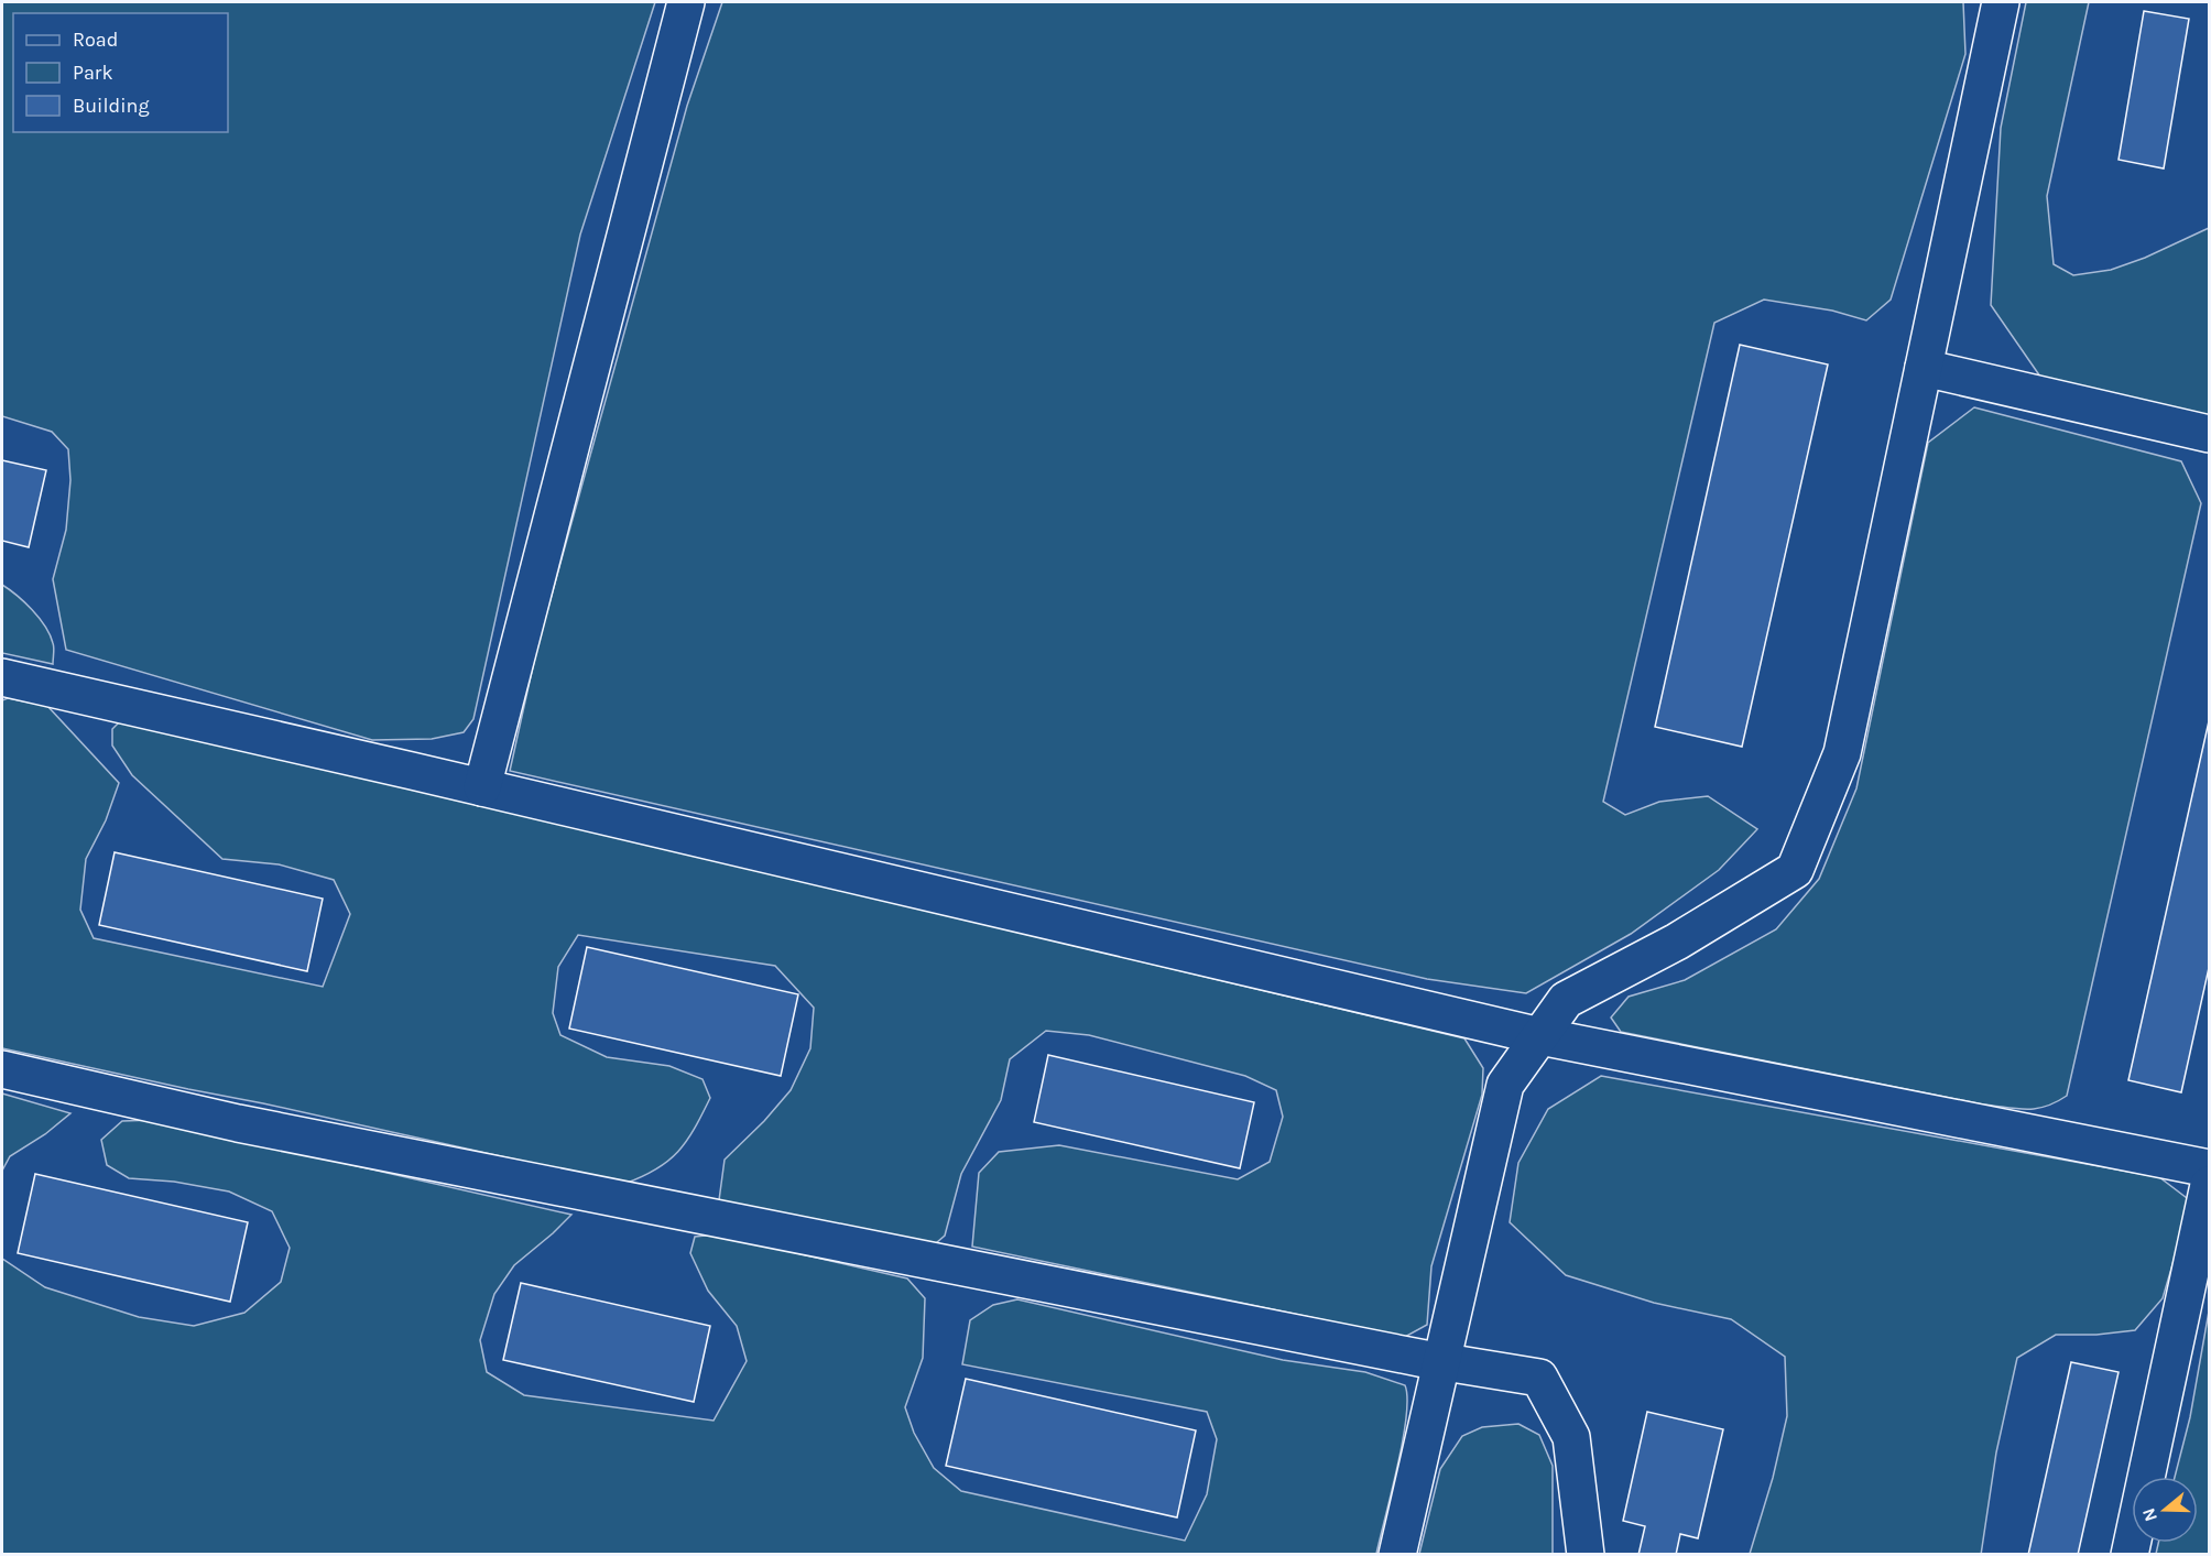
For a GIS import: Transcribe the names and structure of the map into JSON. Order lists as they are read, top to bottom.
{
  "legend": ["Road", "Park", "Building"],
  "north": "left"
}
